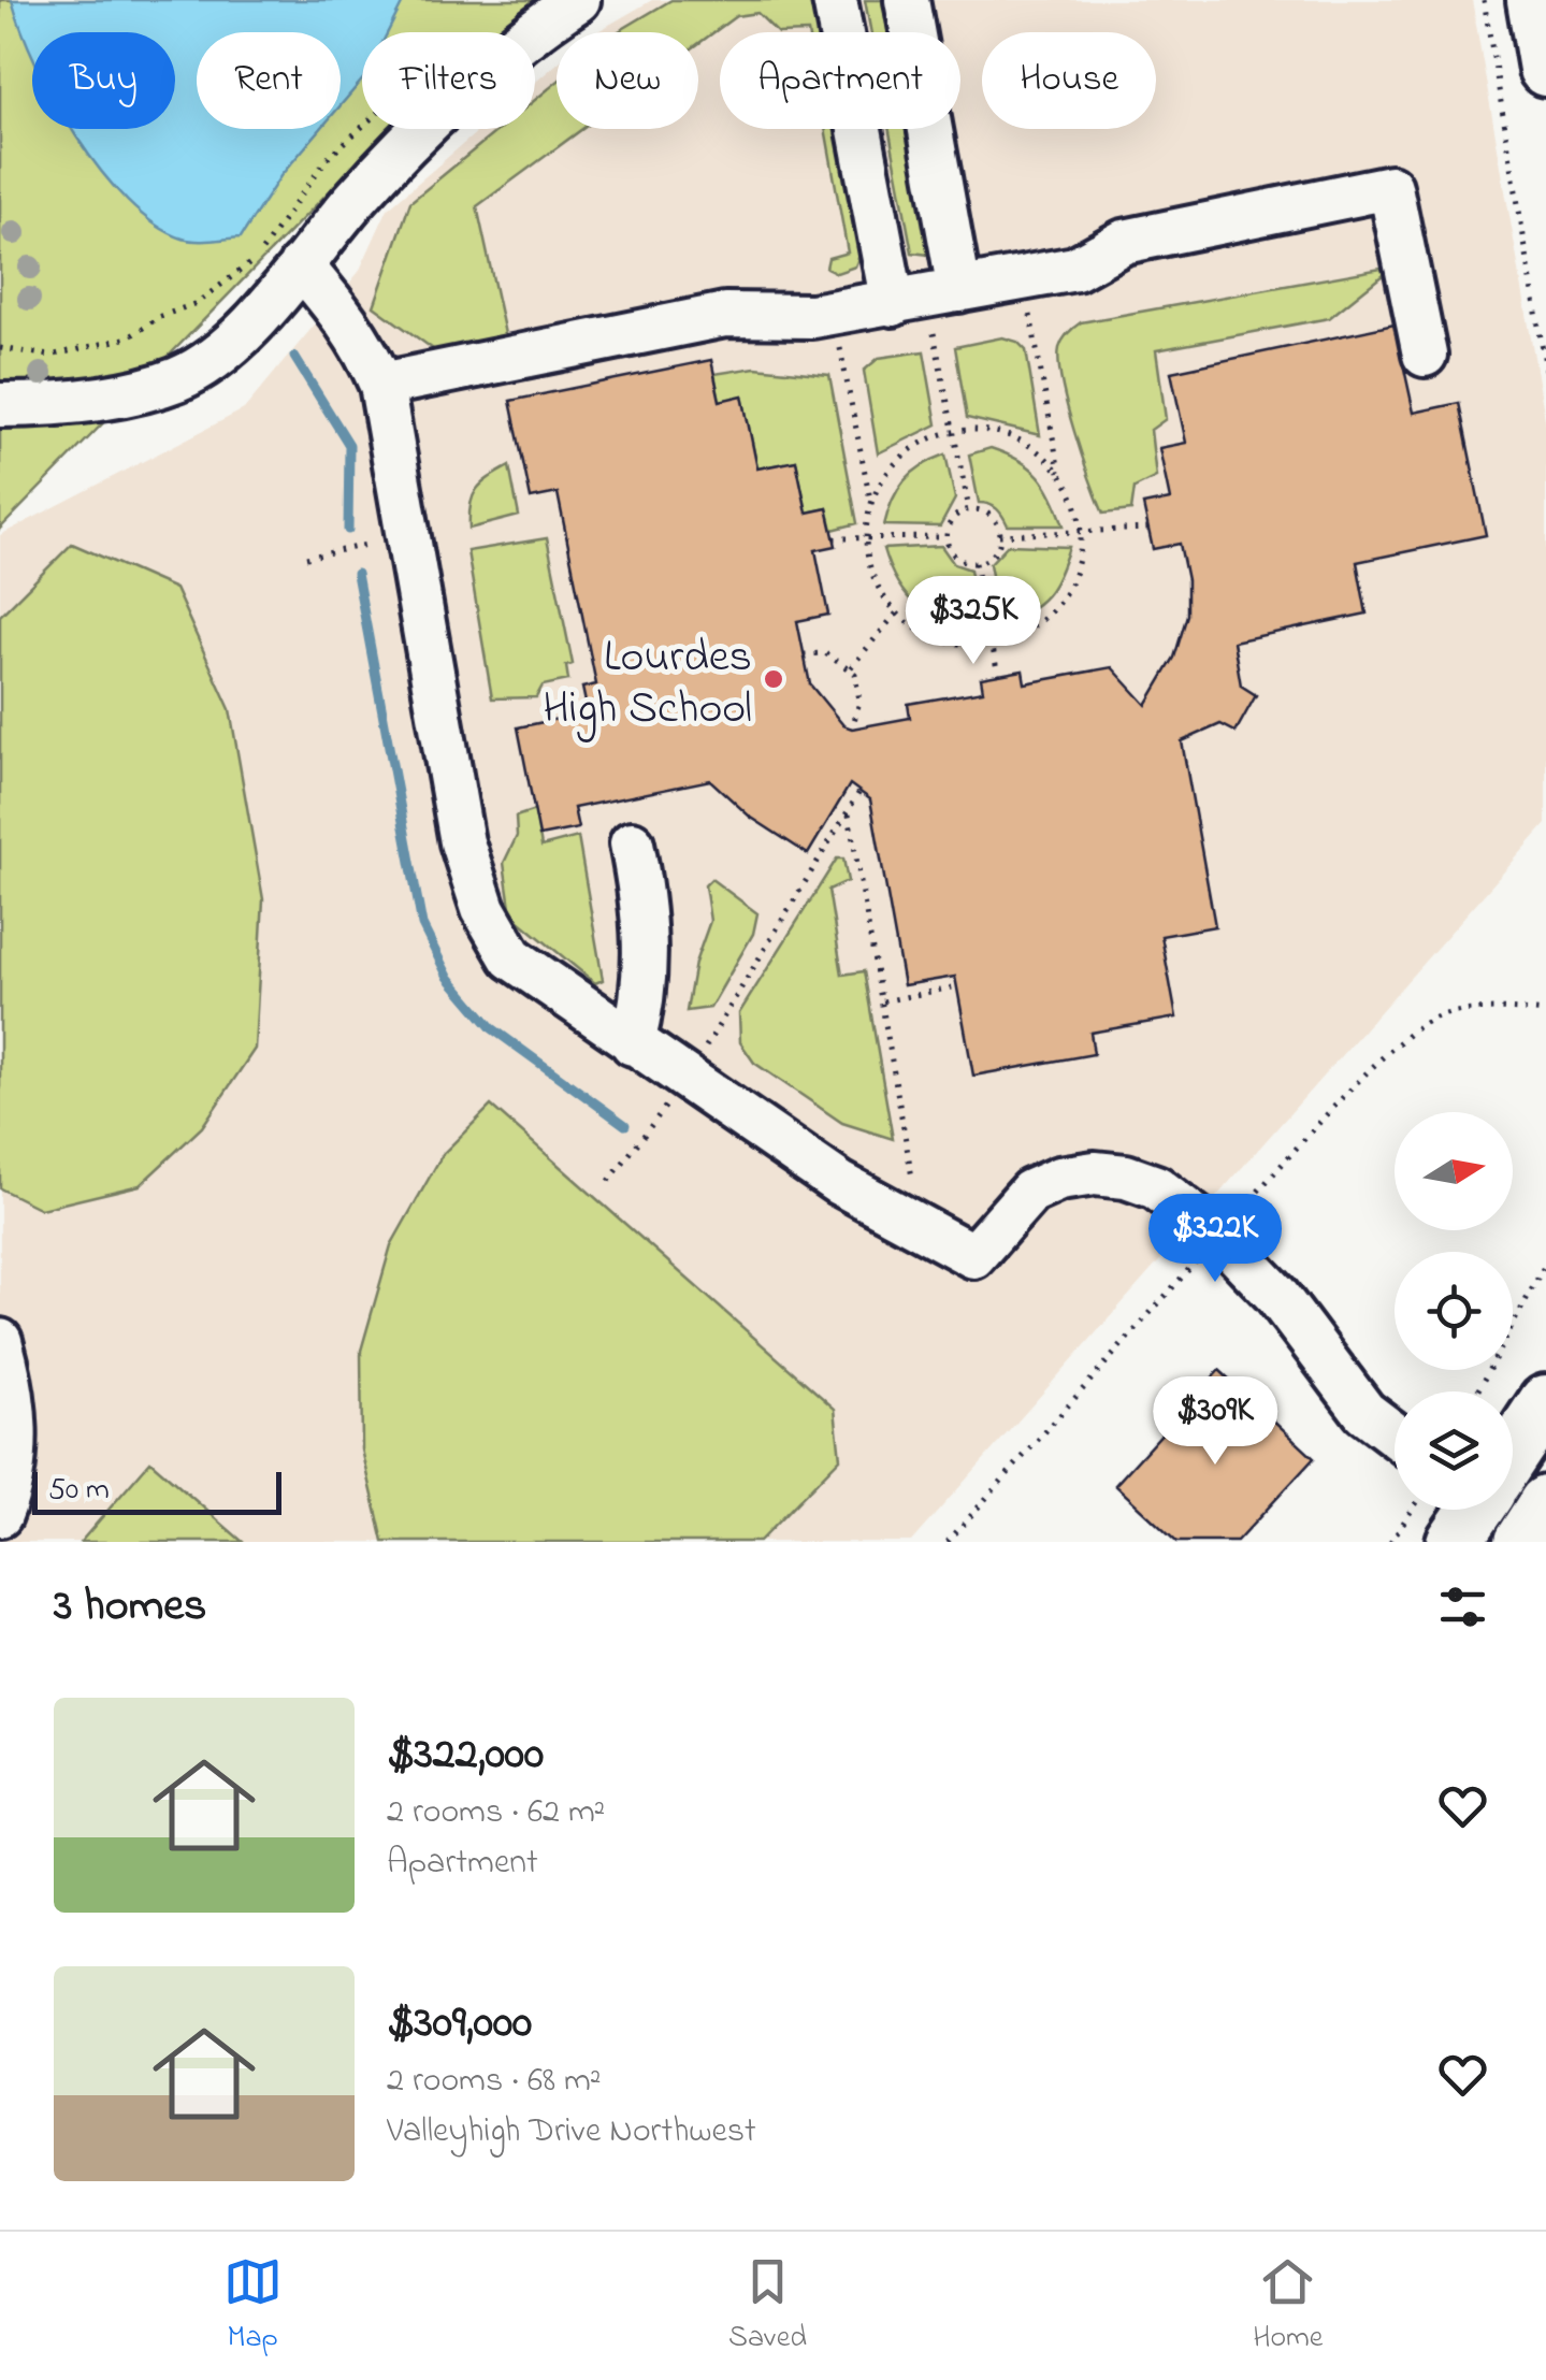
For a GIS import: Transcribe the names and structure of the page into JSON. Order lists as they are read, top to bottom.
{
  "places": ["Lourdes High School"],
  "scale_bar": "50 m",
  "north": "right",
  "page": {
    "chip": [
      "Buy",
      "Rent",
      "Filters",
      "New",
      "Apartment",
      "House"
    ],
    "price": ["$325K", "$322K", "$309K"],
    "scale": "50 m",
    "heading": "3 homes",
    "list": [
      {
        "name": "$322,000",
        "note": "2 rooms · 62 m² · Apartment"
      },
      {
        "name": "$309,000",
        "note": "2 rooms · 68 m² · Valleyhigh Drive Northwest"
      }
    ],
    "tabs": ["Map", "Saved", "Home"]
  }
}
